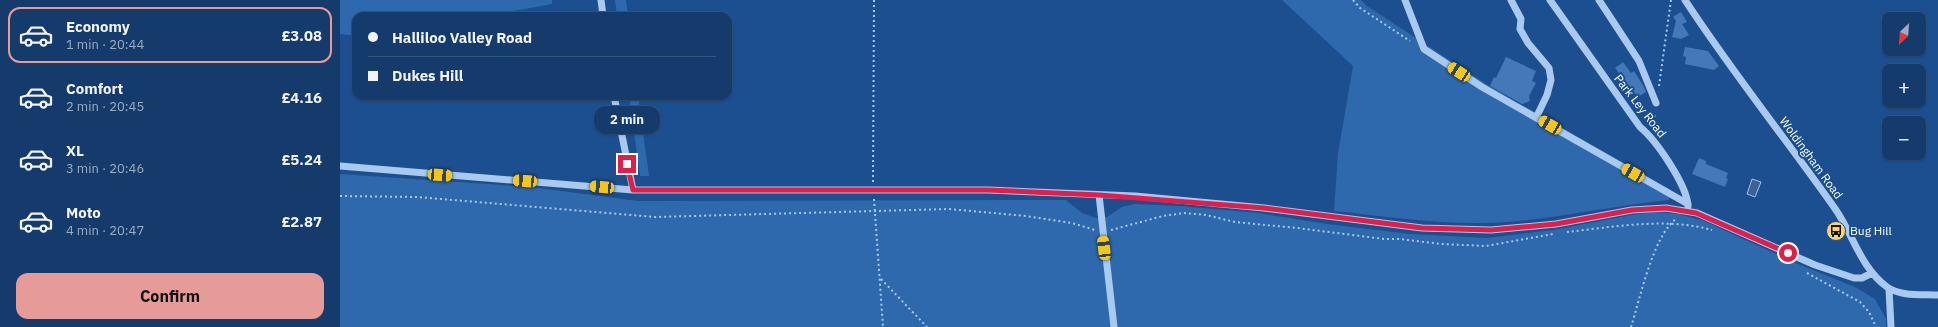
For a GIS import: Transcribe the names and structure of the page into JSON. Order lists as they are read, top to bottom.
{
  "streets": {
    "street": ["Park Ley Road", "Woldingham Road"]
  },
  "places": {
    "bus stop": ["Bug Hill"]
  },
  "north": "bottom left",
  "page": {
    "list": [
      {
        "name": "Economy",
        "note": "1 min · 20:44",
        "value": "£3.08"
      },
      {
        "name": "Comfort",
        "note": "2 min · 20:45",
        "value": "£4.16"
      },
      {
        "name": "XL",
        "note": "3 min · 20:46",
        "value": "£5.24"
      },
      {
        "name": "Moto",
        "note": "4 min · 20:47",
        "value": "£2.87"
      }
    ],
    "map_buttons": ["+", "−"],
    "banner": ["Halliloo Valley Road", "Dukes Hill"],
    "bubble": "2 min",
    "buttons": "Confirm"
  }
}
